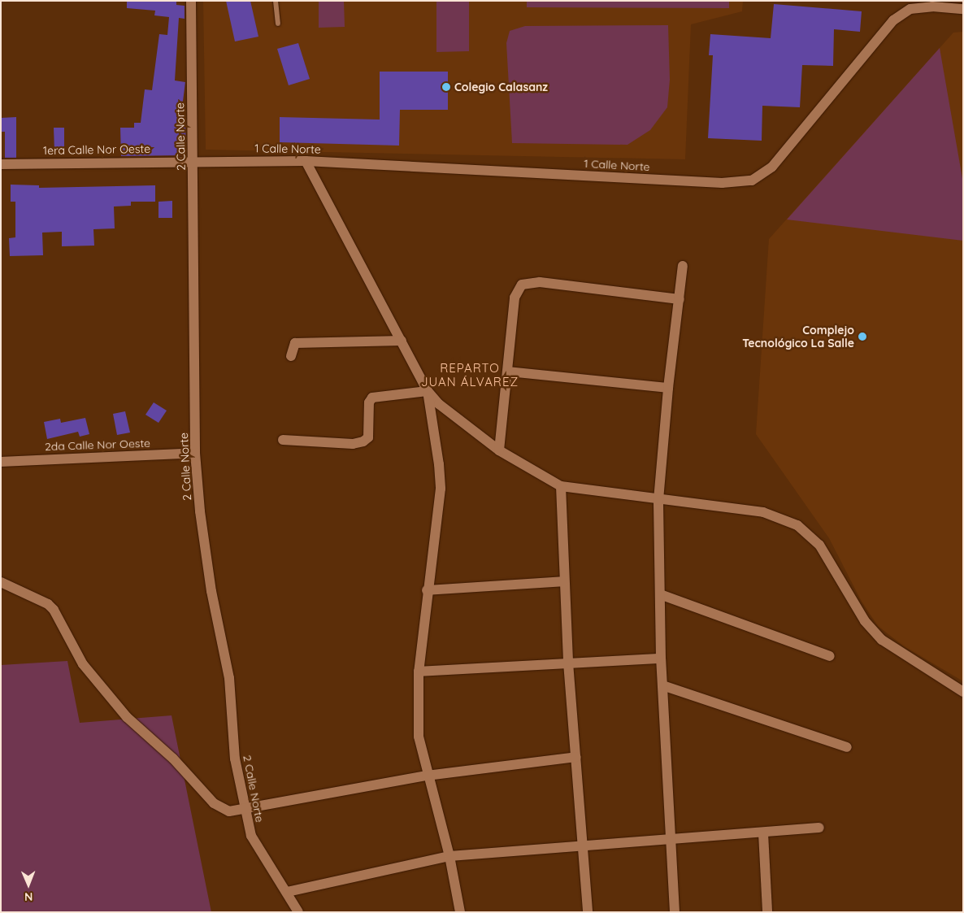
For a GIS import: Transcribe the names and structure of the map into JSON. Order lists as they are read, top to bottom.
{
  "streets": {
    "street": [
      "2 Calle Norte",
      "1 Calle Norte",
      "1era Calle Nor Oeste",
      "2da Calle Nor Oeste"
    ]
  },
  "crossings": [
    ["2 Calle Norte", "1 Calle Norte"],
    ["2 Calle Norte", "1era Calle Nor Oeste"],
    ["2 Calle Norte", "2da Calle Nor Oeste"],
    ["1 Calle Norte", "1era Calle Nor Oeste"]
  ],
  "districts": ["REPARTO JUAN ÁLVAREZ"],
  "places": ["Colegio Calasanz", "Complejo Tecnológico La Salle"],
  "north": "bottom"
}
